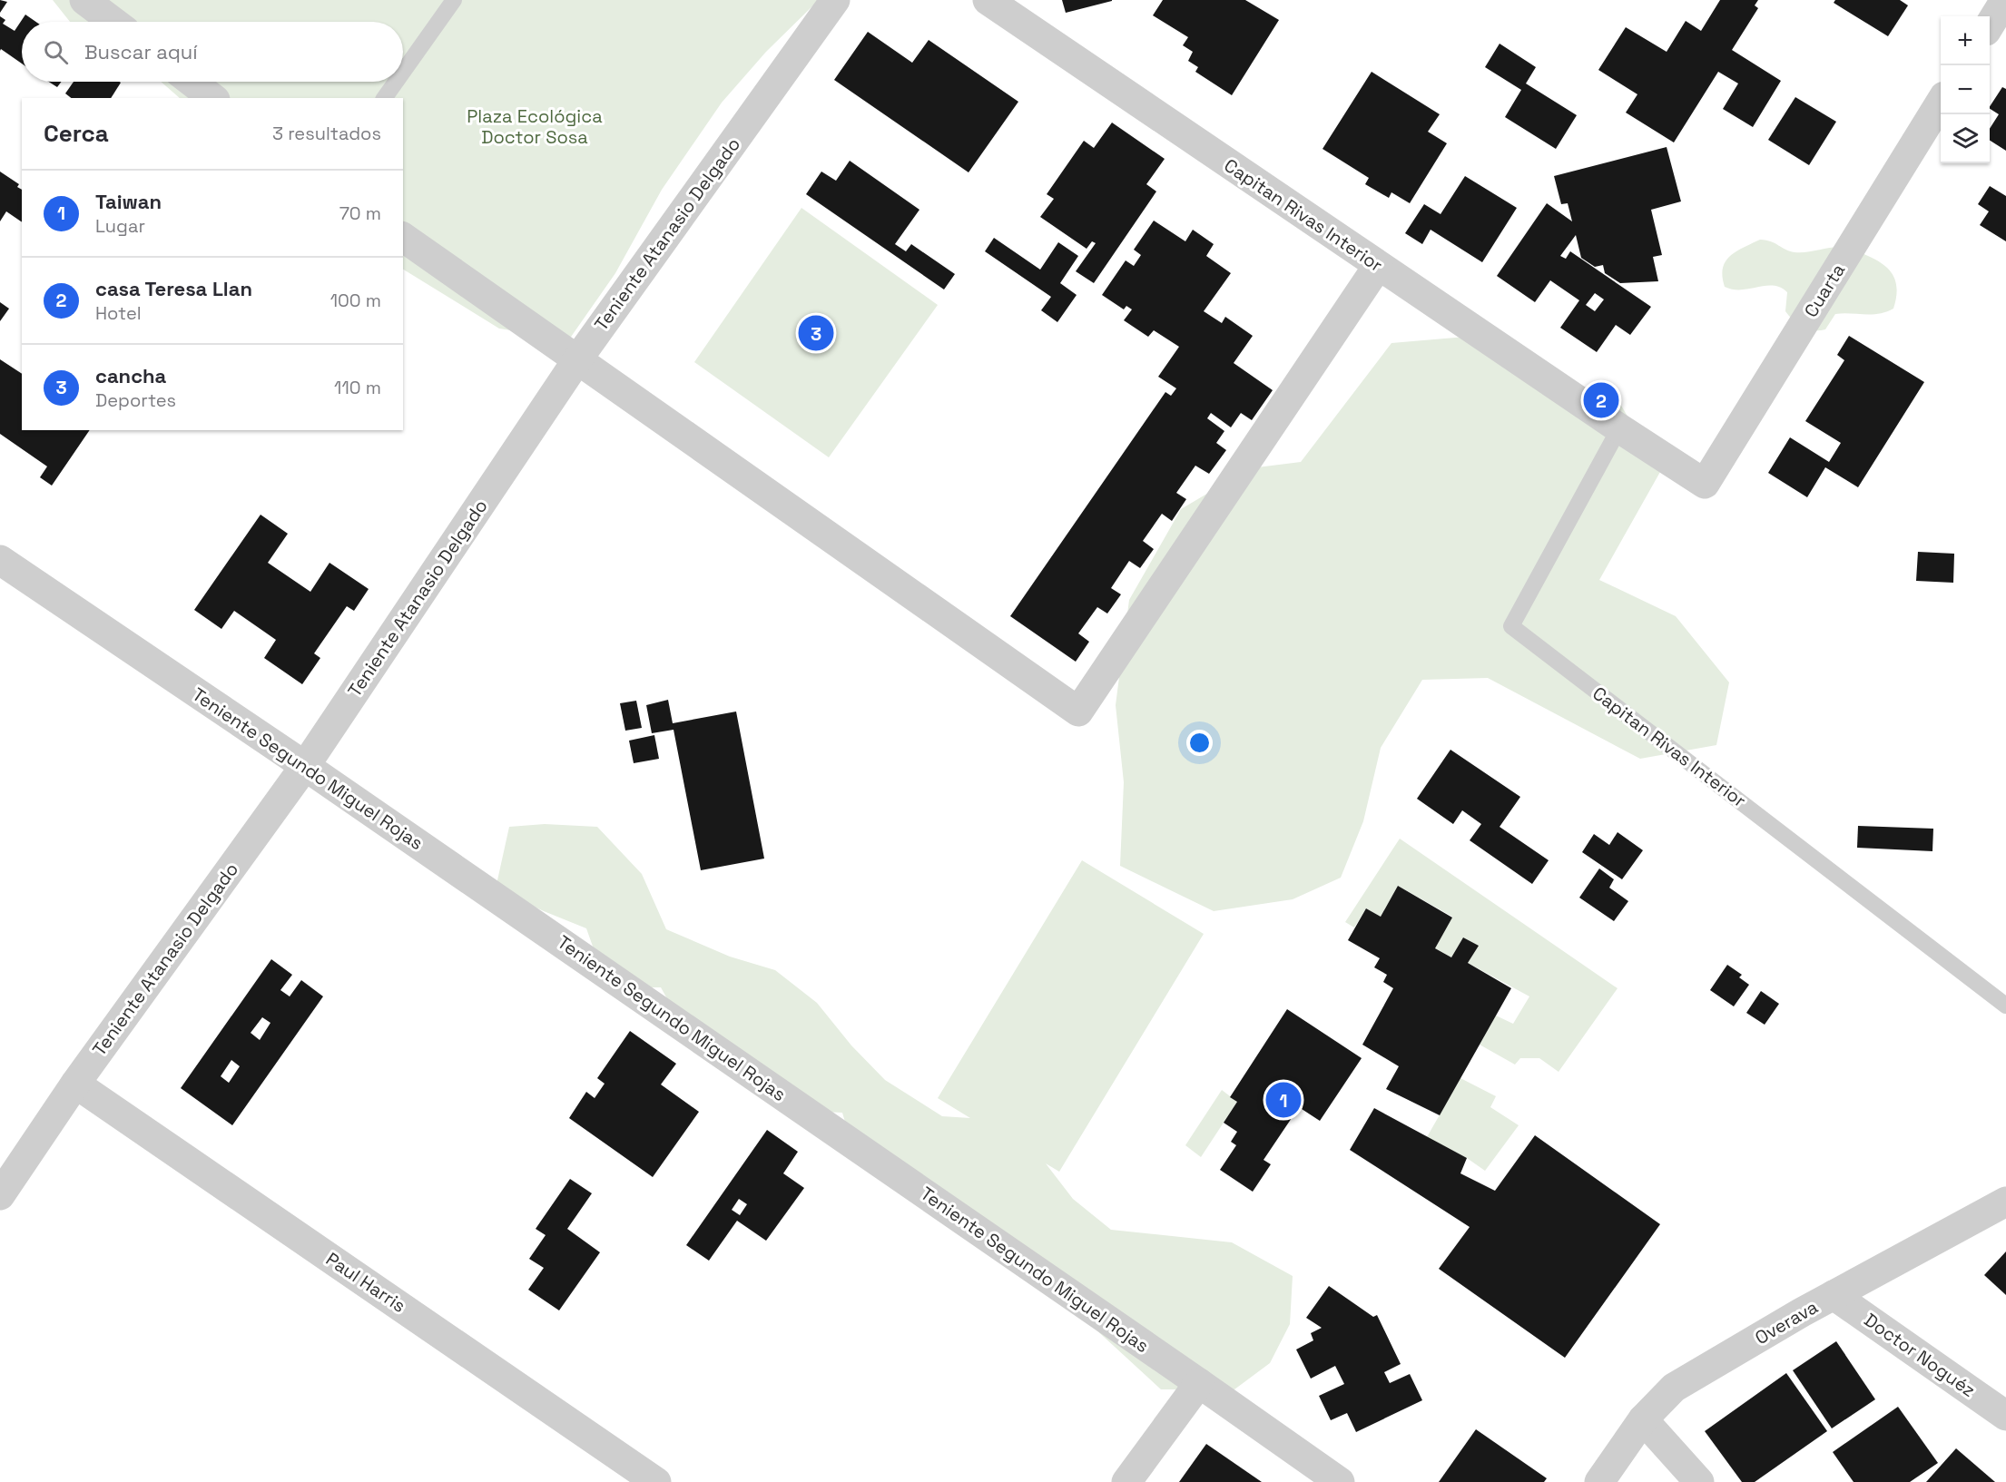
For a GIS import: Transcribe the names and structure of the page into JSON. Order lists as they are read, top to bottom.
{
  "streets": {
    "street": [
      "Capitan Rivas Interior",
      "Teniente Atanasio Delgado",
      "Cuarta",
      "Teniente Segundo Miguel Rojas",
      "Paul Harris",
      "Overava",
      "Doctor Noguéz"
    ]
  },
  "crossings": [
    ["Capitan Rivas Interior", "Cuarta"],
    ["Teniente Atanasio Delgado", "Teniente Segundo Miguel Rojas"],
    ["Teniente Atanasio Delgado", "Paul Harris"],
    ["Overava", "Doctor Noguéz"]
  ],
  "parks": ["Plaza Ecológica Doctor Sosa"],
  "page": {
    "map_buttons": ["+", "−"],
    "search": "Buscar aquí",
    "heading": ["Cerca", "3 resultados"],
    "list": [
      {
        "mark": "1",
        "name": "Taiwan",
        "note": "Lugar",
        "value": "70 m"
      },
      {
        "mark": "2",
        "name": "casa Teresa Llan",
        "note": "Hotel",
        "value": "100 m"
      },
      {
        "mark": "3",
        "name": "cancha",
        "note": "Deportes",
        "value": "110 m"
      }
    ],
    "pins": ["3", "2", "1"]
  }
}
